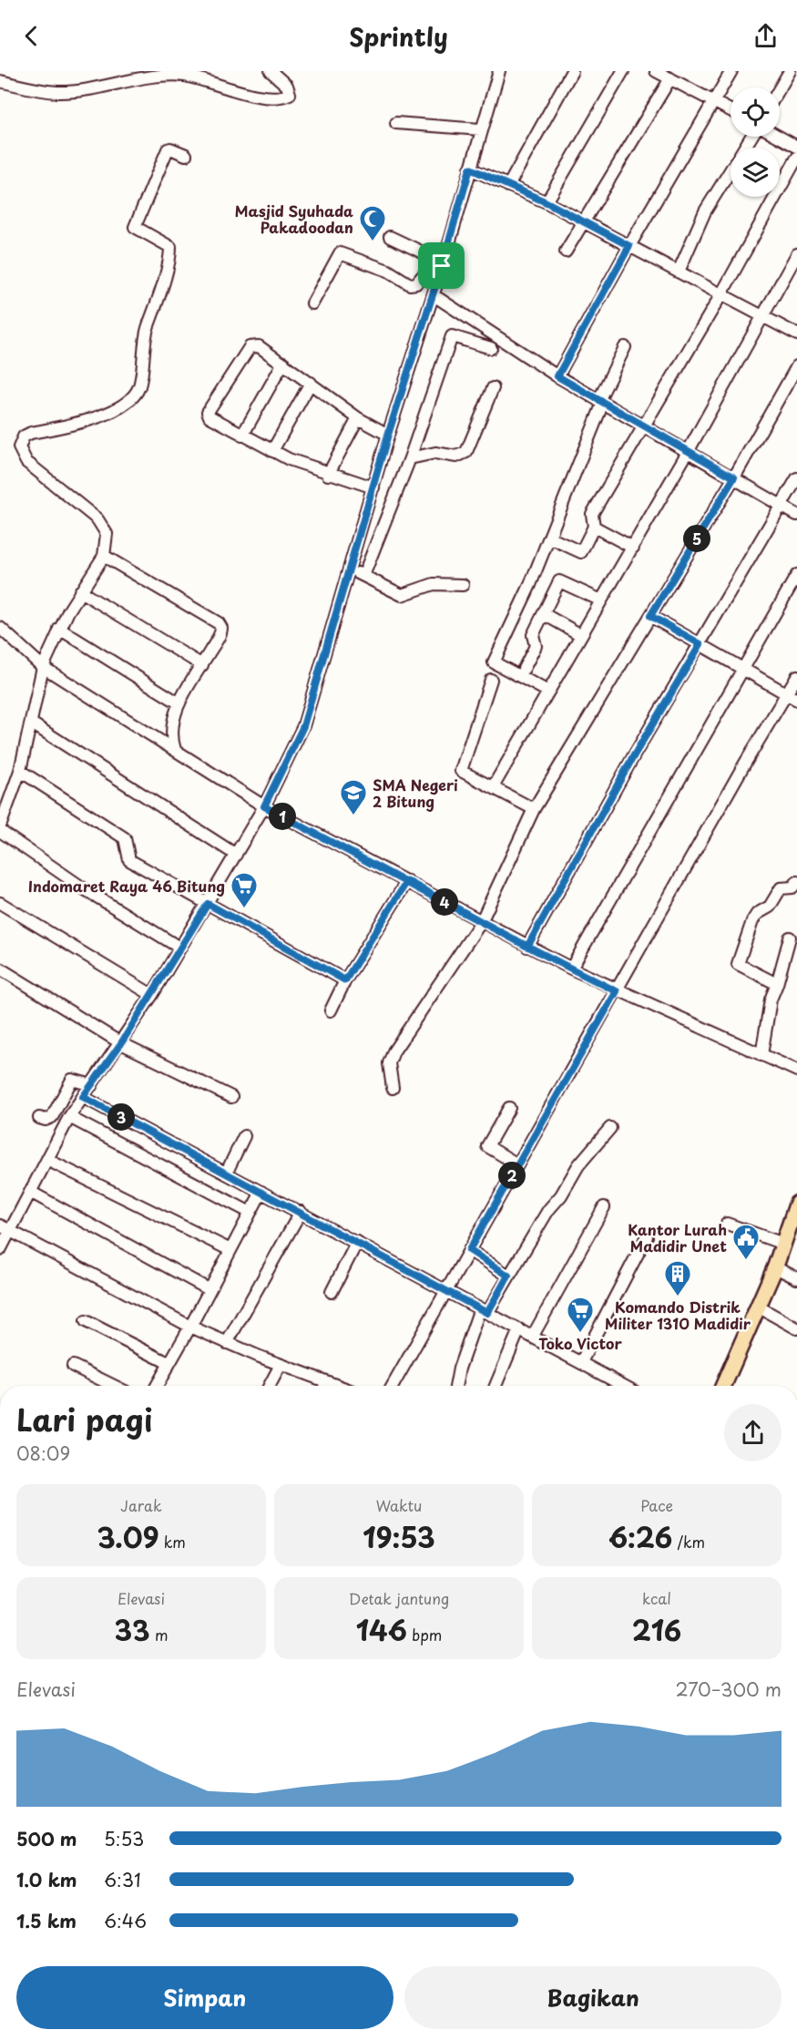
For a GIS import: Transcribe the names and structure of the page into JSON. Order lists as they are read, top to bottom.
{
  "places": {
    "mosque": ["Masjid Syuhada Pakadoodan"],
    "school or university": ["SMA Negeri 2 Bitung"],
    "supermarket": ["Indomaret Raya 46 Bitung", "Toko Victor"],
    "public building": ["Kantor Lurah Madidir Unet"],
    "building": ["Komando Distrik Militer 1310 Madidir"]
  },
  "page": {
    "header": "Sprintly",
    "pins": [
      "5",
      "1",
      "4",
      "3",
      "2"
    ],
    "heading": ["Lari pagi", "08:09"],
    "stats": [
      ["Jarak", "3.09 km"],
      ["Waktu", "19:53"],
      ["Pace", "6:26 /km"],
      ["Elevasi", "33 m"],
      ["Detak jantung", "146 bpm"],
      ["kcal", "216"]
    ],
    "chart": ["Elevasi", "270–300 m"],
    "list": [
      {
        "name": "500 m",
        "note": "5:53"
      },
      {
        "name": "1.0 km",
        "note": "6:31"
      },
      {
        "name": "1.5 km",
        "note": "6:46"
      }
    ],
    "buttons": ["Simpan", "Bagikan"]
  }
}
